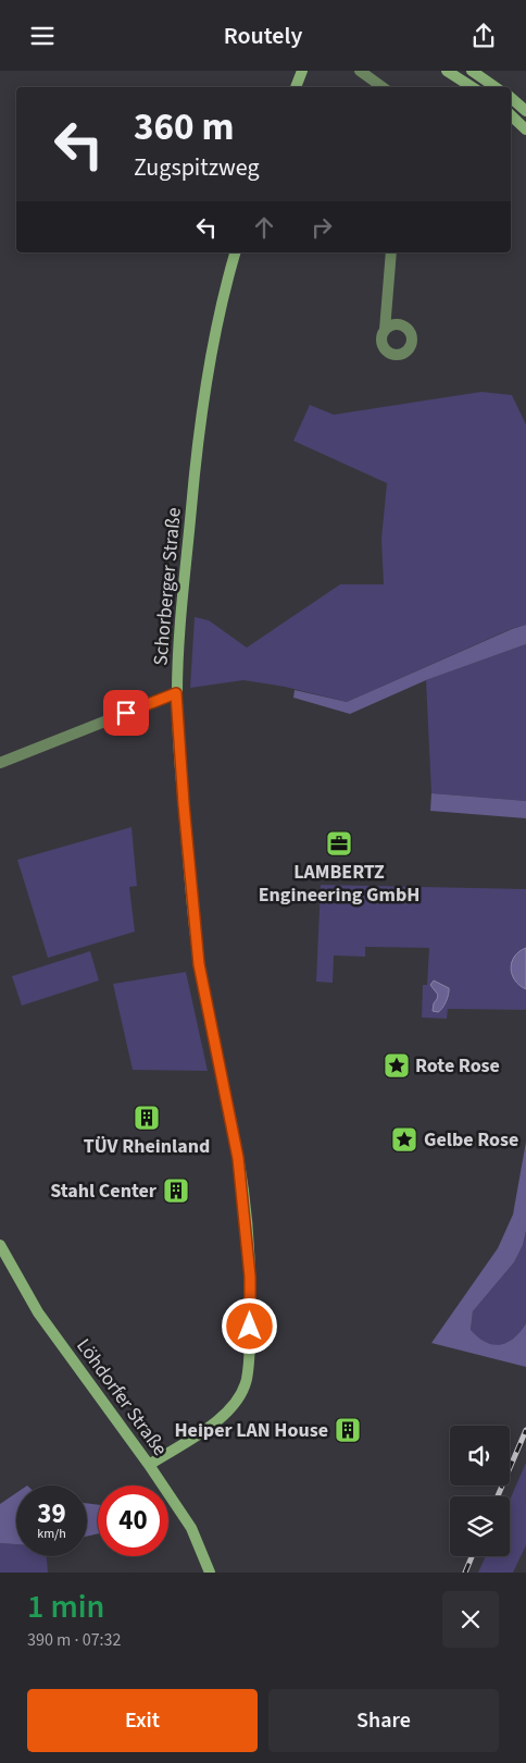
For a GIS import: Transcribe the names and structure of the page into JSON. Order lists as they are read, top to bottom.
{
  "streets": {
    "street": ["Schorberger Straße", "Löhdorfer Straße"]
  },
  "crossings": [
    ["Schorberger Straße", "Löhdorfer Straße"]
  ],
  "places": {
    "office": ["LAMBERTZ Engineering GmbH"],
    "place": ["Rote Rose", "Gelbe Rose"],
    "building": ["TÜV Rheinland", "Stahl Center", "Heiper LAN House"]
  },
  "page": {
    "header": "Routely",
    "turn": ["360 m", "Zugspitzweg"],
    "speed": "39 km/h",
    "limit": "40",
    "heading": ["1 min", "390 m · 07:32"],
    "buttons": ["Exit", "Share"]
  }
}
